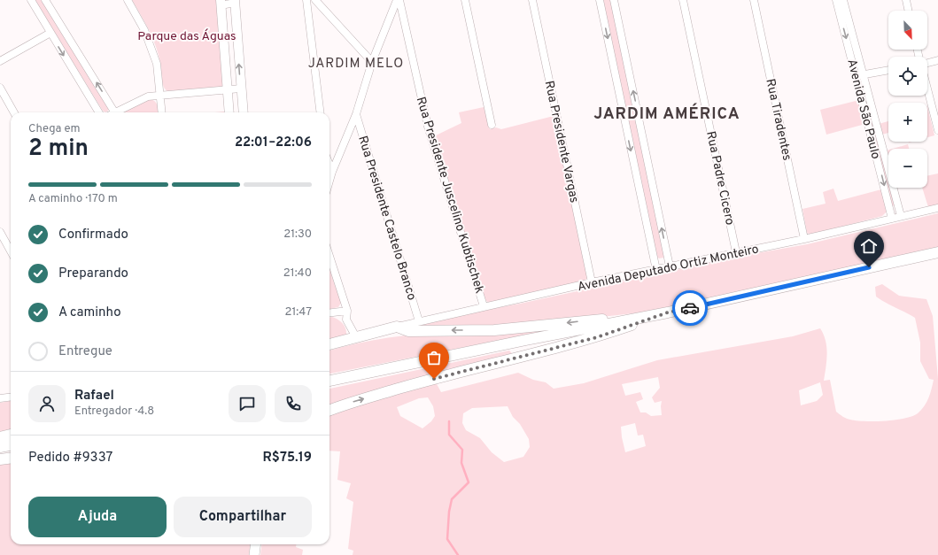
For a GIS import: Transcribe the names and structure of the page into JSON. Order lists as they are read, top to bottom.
{
  "streets": {
    "street": [
      "Avenida São Paulo",
      "Rua Tiradentes",
      "Rua Presidente Vargas",
      "Rua Padre Cicero",
      "Rua Presidente Juscelino Kubtischek",
      "Rua Presidente Castelo Branco",
      "Avenida Deputado Ortiz Monteiro"
    ]
  },
  "crossings": [
    ["Avenida São Paulo", "Avenida Deputado Ortiz Monteiro"],
    ["Rua Tiradentes", "Avenida Deputado Ortiz Monteiro"],
    ["Rua Presidente Vargas", "Avenida Deputado Ortiz Monteiro"],
    ["Rua Padre Cicero", "Avenida Deputado Ortiz Monteiro"],
    ["Rua Presidente Juscelino Kubtischek", "Avenida Deputado Ortiz Monteiro"],
    ["Rua Presidente Castelo Branco", "Avenida Deputado Ortiz Monteiro"]
  ],
  "districts": ["JARDIM MELO", "JARDIM AMÉRICA"],
  "parks": ["Parque das Águas"],
  "north": "bottom right",
  "page": {
    "map_buttons": ["+", "−"],
    "heading": ["2 min", "Chega em", "22:01–22:06"],
    "panel": [
      "Rafael",
      "Entregador · 4.8",
      "Pedido #9337",
      "R$75.19"
    ],
    "bar": "A caminho · 170 m",
    "list": [
      ["Confirmado", "21:30"],
      ["Preparando", "21:40"],
      ["A caminho", "21:47"],
      "Entregue"
    ],
    "buttons": ["Ajuda", "Compartilhar"]
  }
}
